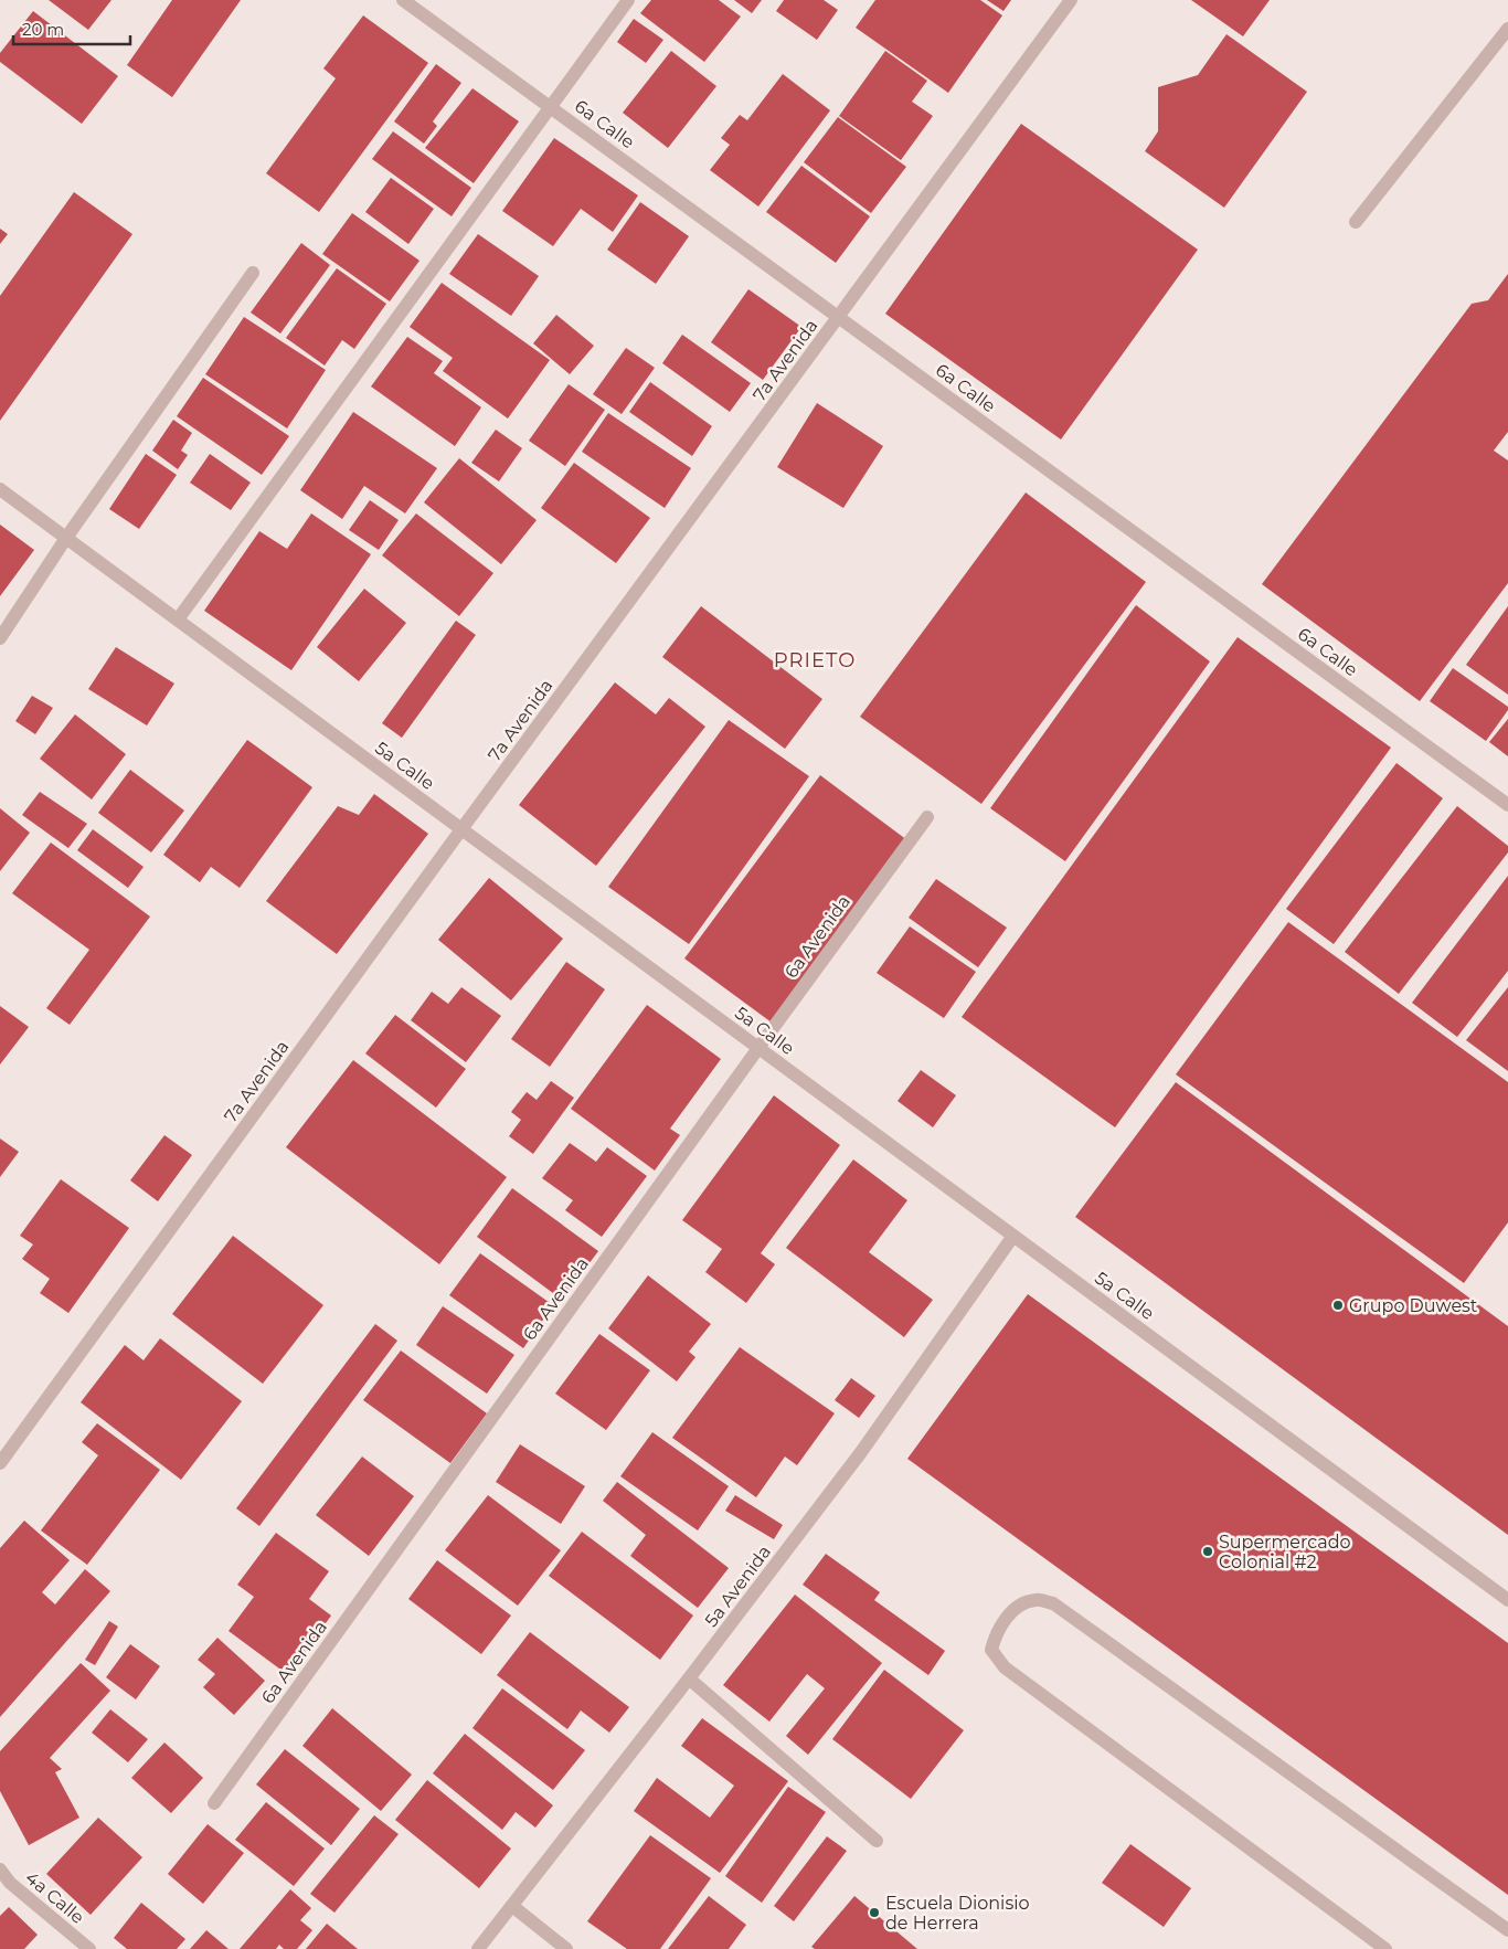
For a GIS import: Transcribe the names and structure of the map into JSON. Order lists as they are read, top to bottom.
{
  "streets": {
    "street": [
      "6a Calle",
      "7a Avenida",
      "5a Calle",
      "6a Avenida",
      "5a Avenida",
      "4a Calle"
    ]
  },
  "crossings": [
    ["6a Calle", "7a Avenida"],
    ["7a Avenida", "5a Calle"],
    ["5a Calle", "6a Avenida"],
    ["5a Calle", "5a Avenida"]
  ],
  "districts": ["PRIETO"],
  "places": ["Grupo Duwest", "Supermercado Colonial #2", "Escuela Dionisio de Herrera"],
  "scale_bar": "20 m"
}
